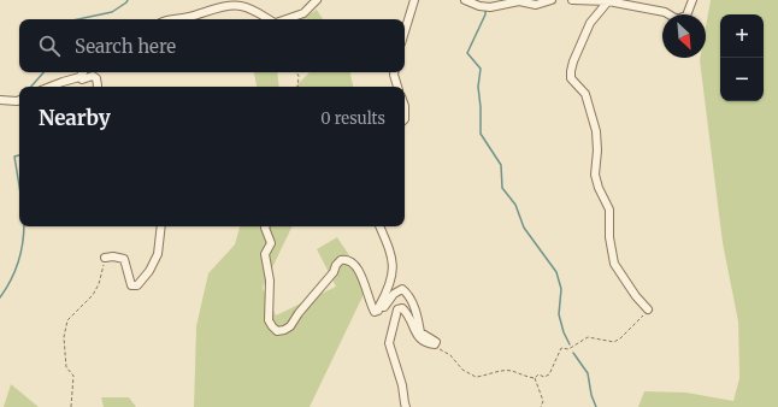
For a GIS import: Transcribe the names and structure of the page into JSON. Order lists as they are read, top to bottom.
{
  "north": "bottom right",
  "page": {
    "map_buttons": ["+", "−"],
    "search": "Search here",
    "heading": ["Nearby", "0 results"]
  }
}
